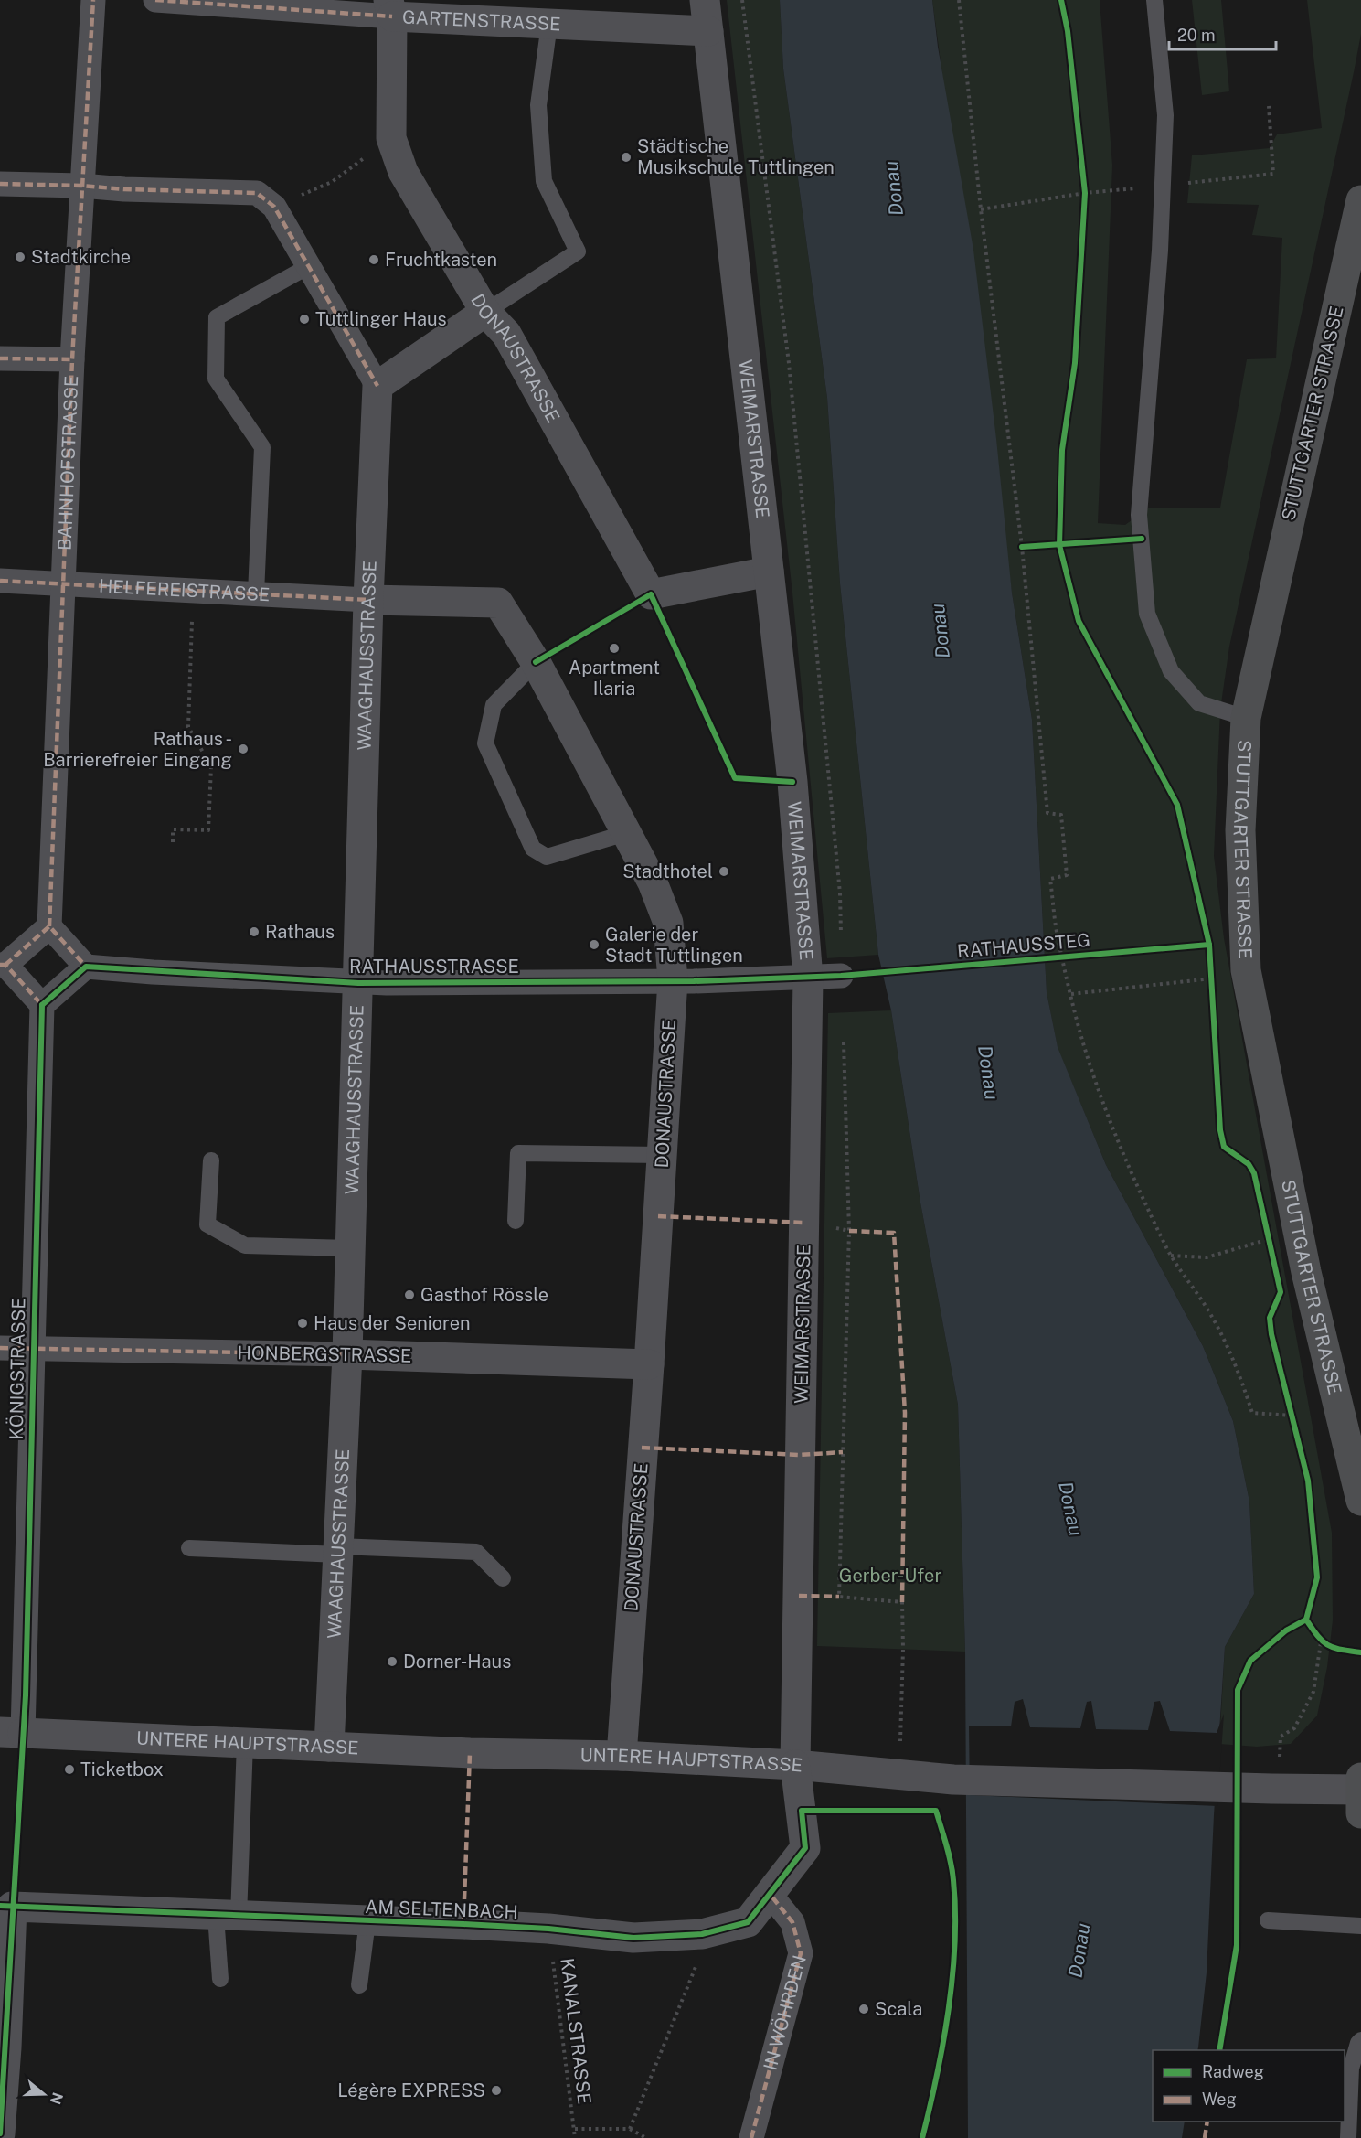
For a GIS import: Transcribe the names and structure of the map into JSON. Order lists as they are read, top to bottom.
{
  "streets": {
    "main road": ["STUTTGARTER STRASSE"],
    "street": [
      "GARTENSTRASSE",
      "DONAUSTRASSE",
      "WEIMARSTRASSE",
      "BAHNHOFSTRASSE",
      "HELFEREISTRASSE",
      "WAAGHAUSSTRASSE",
      "RATHAUSSTRASSE",
      "HONBERGSTRASSE",
      "KÖNIGSTRASSE",
      "UNTERE HAUPTSTRASSE",
      "AM SELTENBACH",
      "IN WÖHRDEN"
    ],
    "path": ["KANALSTRASSE"],
    "cycle path": ["RATHAUSSTEG"]
  },
  "crossings": [
    ["GARTENSTRASSE", "DONAUSTRASSE"],
    ["GARTENSTRASSE", "WEIMARSTRASSE"],
    ["DONAUSTRASSE", "HELFEREISTRASSE"],
    ["DONAUSTRASSE", "WAAGHAUSSTRASSE"],
    ["DONAUSTRASSE", "RATHAUSSTRASSE"],
    ["DONAUSTRASSE", "HONBERGSTRASSE"],
    ["DONAUSTRASSE", "UNTERE HAUPTSTRASSE"],
    ["WEIMARSTRASSE", "RATHAUSSTRASSE"],
    ["WEIMARSTRASSE", "UNTERE HAUPTSTRASSE"],
    ["WEIMARSTRASSE", "AM SELTENBACH"],
    ["BAHNHOFSTRASSE", "HELFEREISTRASSE"],
    ["HELFEREISTRASSE", "WAAGHAUSSTRASSE"],
    ["WAAGHAUSSTRASSE", "RATHAUSSTRASSE"],
    ["WAAGHAUSSTRASSE", "HONBERGSTRASSE"],
    ["WAAGHAUSSTRASSE", "UNTERE HAUPTSTRASSE"],
    ["RATHAUSSTEG", "RATHAUSSTRASSE"],
    ["HONBERGSTRASSE", "KÖNIGSTRASSE"],
    ["KÖNIGSTRASSE", "UNTERE HAUPTSTRASSE"],
    ["UNTERE HAUPTSTRASSE", "AM SELTENBACH"],
    ["AM SELTENBACH", "IN WÖHRDEN"],
    ["AM SELTENBACH", "KANALSTRASSE"]
  ],
  "water": ["Donau"],
  "parks": ["Gerber-Ufer"],
  "places": [
    "Städtische Musikschule Tuttlingen",
    "Stadtkirche",
    "Fruchtkasten",
    "Tuttlinger Haus",
    "Apartment Ilaria",
    "Rathaus - Barrierefreier Eingang",
    "Stadthotel",
    "Rathaus",
    "Galerie der Stadt Tuttlingen",
    "Gasthof Rössle",
    "Haus der Senioren",
    "Dorner-Haus",
    "Ticketbox",
    "Scala",
    "Légère EXPRESS"
  ],
  "legend": ["Radweg", "Weg"],
  "scale_bar": "20 m",
  "north": "right"
}
